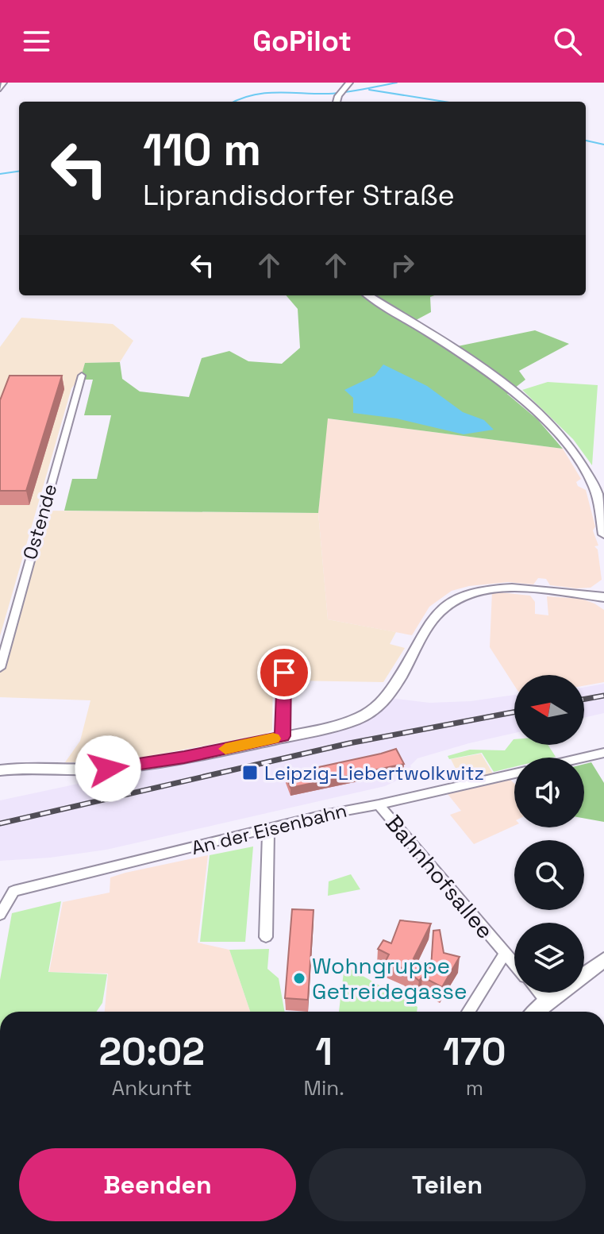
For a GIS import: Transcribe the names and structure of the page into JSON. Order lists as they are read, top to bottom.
{
  "streets": {
    "street": ["Ostende", "An der Eisenbahn", "Bahnhofsallee"]
  },
  "crossings": [
    ["An der Eisenbahn", "Bahnhofsallee"]
  ],
  "places": {
    "transit": ["Leipzig-Liebertwolkwitz"],
    "other": ["Wohngruppe Getreidegasse"]
  },
  "north": "left",
  "page": {
    "header": "GoPilot",
    "turn": ["110 m", "Liprandisdorfer Straße"],
    "eta": [
      "20:02",
      "Ankunft",
      "1",
      "Min.",
      "170",
      "m"
    ],
    "buttons": ["Beenden", "Teilen"]
  }
}
